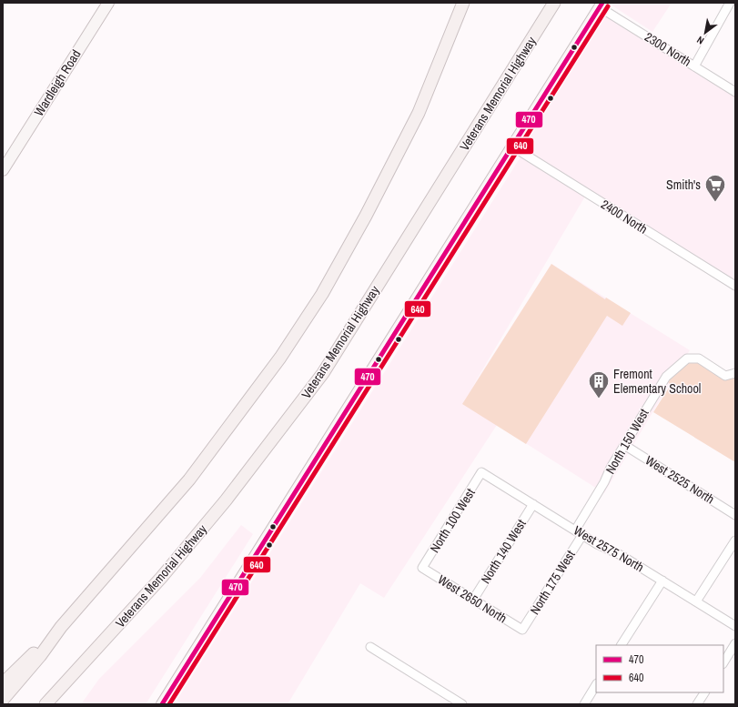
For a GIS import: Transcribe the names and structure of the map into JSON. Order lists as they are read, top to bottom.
{
  "streets": {
    "highway": ["Veterans Memorial Highway"],
    "main road": ["Wardleigh Road"],
    "street": [
      "2300 North",
      "2400 North",
      "North 150 West",
      "West 2525 North",
      "North 100 West",
      "West 2575 North",
      "North 140 West",
      "North 175 West",
      "West 2650 North"
    ]
  },
  "crossings": [
    ["North 150 West", "West 2525 North"],
    ["North 150 West", "West 2575 North"],
    ["North 100 West", "West 2575 North"],
    ["North 100 West", "West 2650 North"],
    ["West 2575 North", "North 140 West"],
    ["West 2575 North", "North 175 West"],
    ["North 140 West", "West 2650 North"],
    ["North 175 West", "West 2650 North"]
  ],
  "places": {
    "supermarket": ["Smith's"],
    "building": ["Fremont Elementary School"]
  },
  "lines": ["transit line 470", "transit line 640"],
  "legend": ["470", "640"],
  "north": "bottom left"
}
